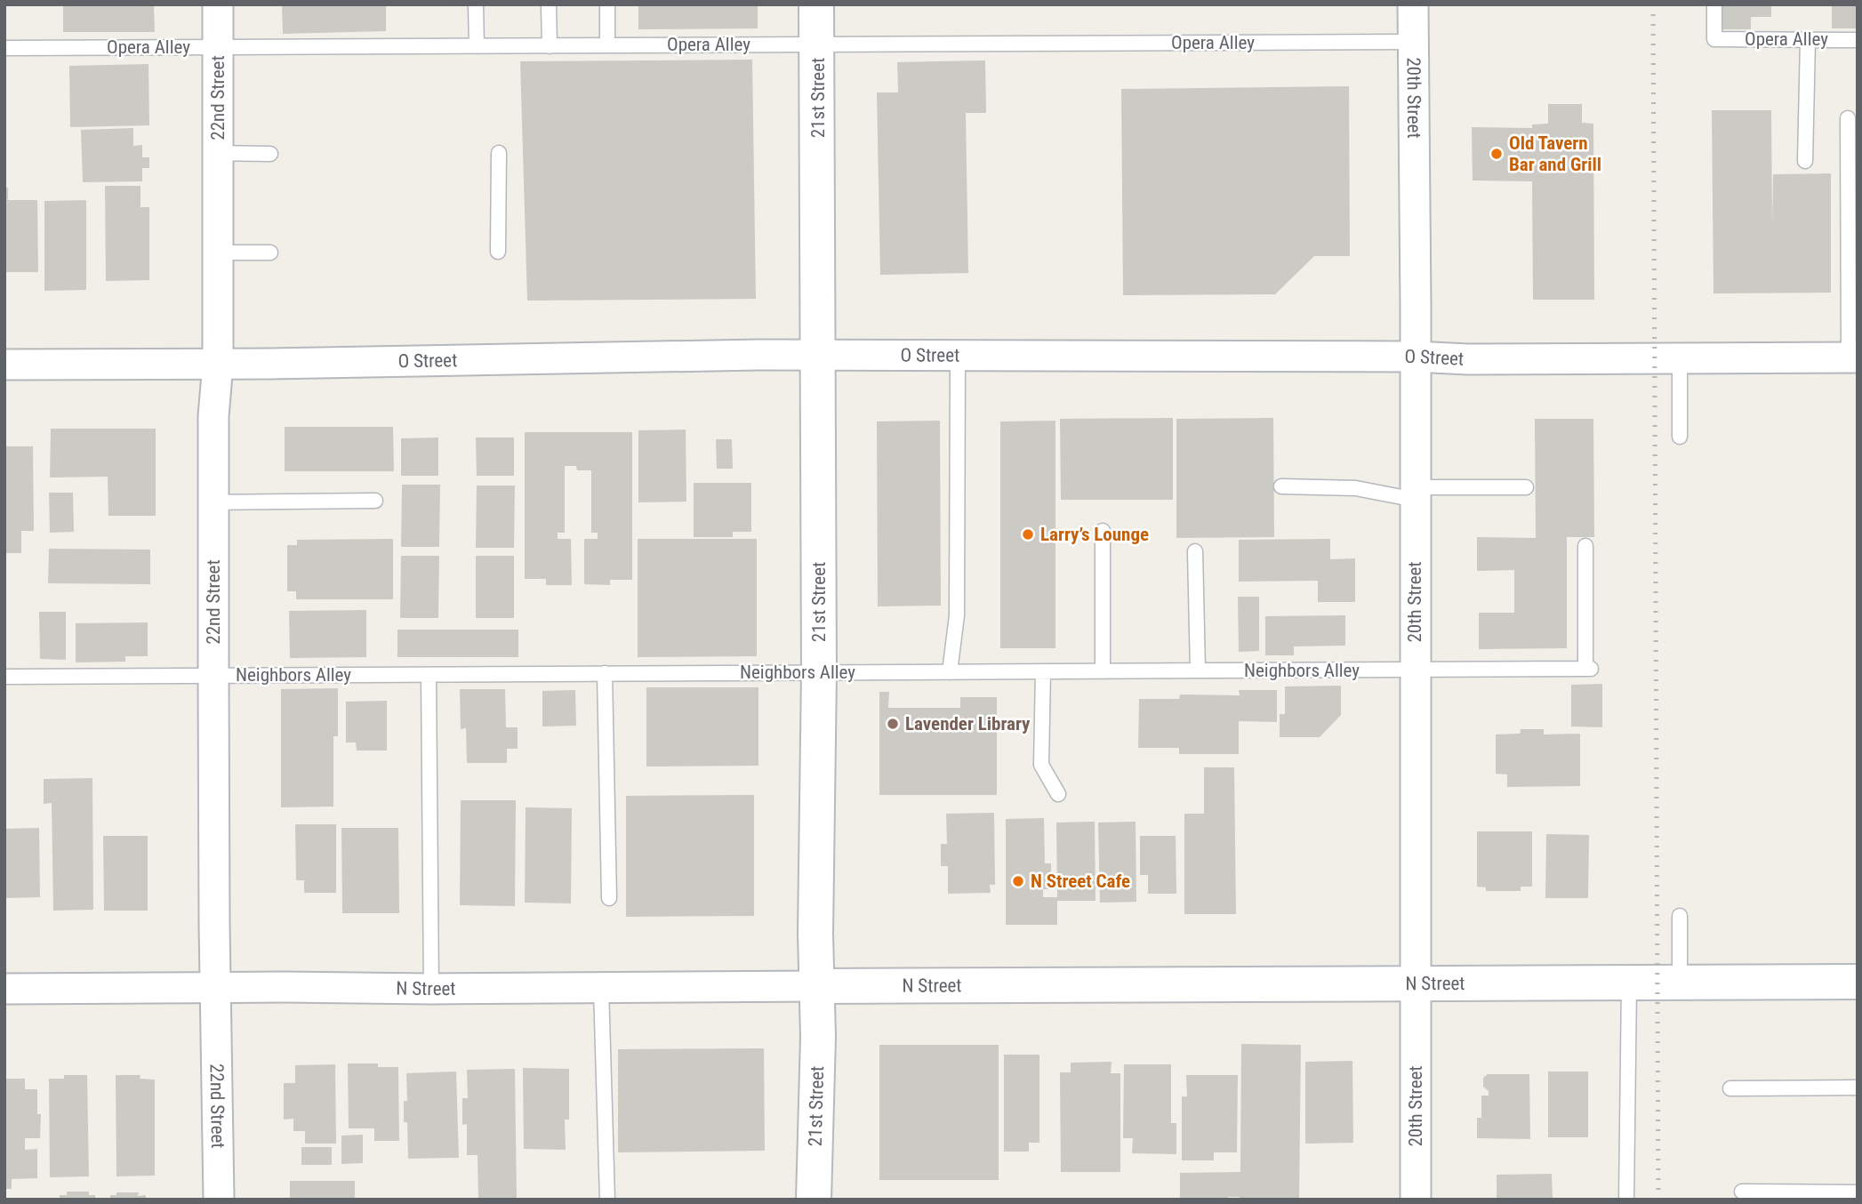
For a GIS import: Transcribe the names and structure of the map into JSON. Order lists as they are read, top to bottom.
{
  "streets": {
    "main road": ["21st Street", "N Street"],
    "street": ["22nd Street", "20th Street", "O Street"],
    "lane": ["Opera Alley", "Neighbors Alley"]
  },
  "crossings": [
    ["Opera Alley", "22nd Street"],
    ["Opera Alley", "21st Street"],
    ["Opera Alley", "20th Street"],
    ["22nd Street", "O Street"],
    ["22nd Street", "Neighbors Alley"],
    ["22nd Street", "N Street"],
    ["21st Street", "O Street"],
    ["21st Street", "Neighbors Alley"],
    ["21st Street", "N Street"],
    ["20th Street", "O Street"],
    ["20th Street", "Neighbors Alley"],
    ["20th Street", "N Street"]
  ],
  "places": [
    "Old Tavern Bar and Grill",
    "Larry’s Lounge",
    "Lavender Library",
    "N Street Cafe"
  ]
}
